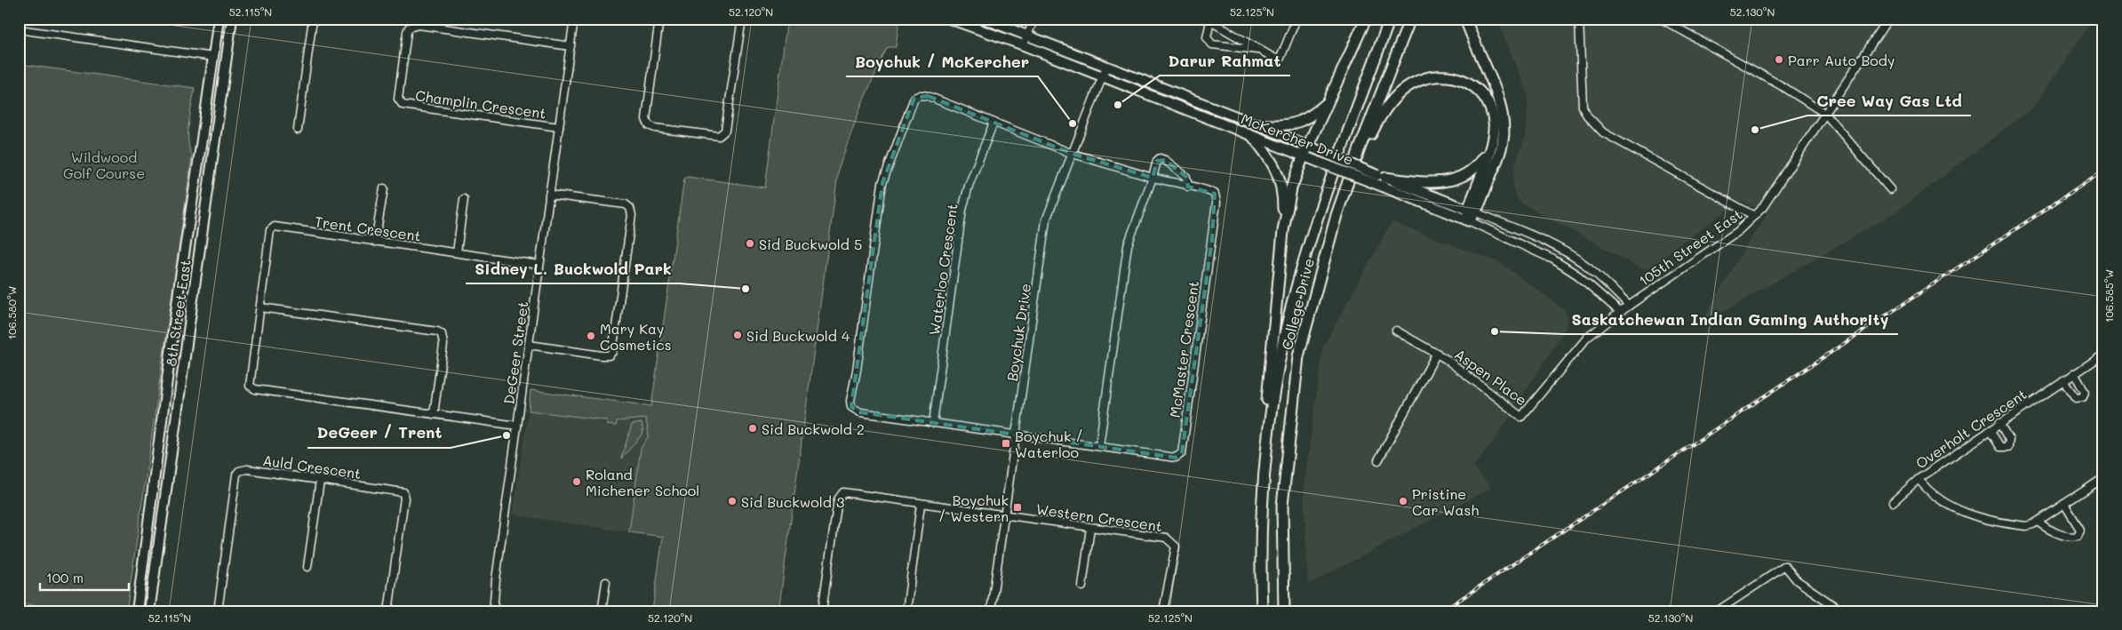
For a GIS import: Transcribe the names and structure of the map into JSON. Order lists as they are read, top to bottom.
{
  "streets": {
    "highway": ["College Drive"],
    "main road": ["McKercher Drive", "8th Street East"],
    "street": [
      "Champlin Crescent",
      "Trent Crescent",
      "105th Street East",
      "Waterloo Crescent",
      "Boychuk Drive",
      "McMaster Crescent",
      "DeGeer Street",
      "Aspen Place",
      "Overholt Crescent",
      "Auld Crescent",
      "Western Crescent"
    ]
  },
  "crossings": [
    ["Champlin Crescent", "DeGeer Street"],
    ["McKercher Drive", "105th Street East"],
    ["McKercher Drive", "Boychuk Drive"],
    ["McKercher Drive", "Aspen Place"],
    ["Trent Crescent", "DeGeer Street"],
    ["105th Street East", "Aspen Place"],
    ["Boychuk Drive", "McMaster Crescent"],
    ["Boychuk Drive", "Western Crescent"]
  ],
  "parks": ["Wildwood Golf Course"],
  "places": {
    "other": [
      "Parr Auto Body",
      "Darur Rahmat",
      "Boychuk / McKercher",
      "Cree Way Gas Ltd",
      "Sid Buckwold 5",
      "Sidney L. Buckwold Park",
      "Saskatchewan Indian Gaming Authority",
      "Sid Buckwold 4",
      "Mary Kay Cosmetics",
      "Sid Buckwold 2",
      "DeGeer / Trent",
      "Roland Michener School",
      "Sid Buckwold 3",
      "Pristine Car Wash"
    ],
    "transit": ["Boychuk / Waterloo", "Boychuk / Western"]
  },
  "scale_bar": "100 m",
  "coordinates": [
    "52.115°N",
    "52.120°N",
    "52.125°N",
    "52.130°N",
    "106.585°W",
    "106.580°W"
  ]
}
